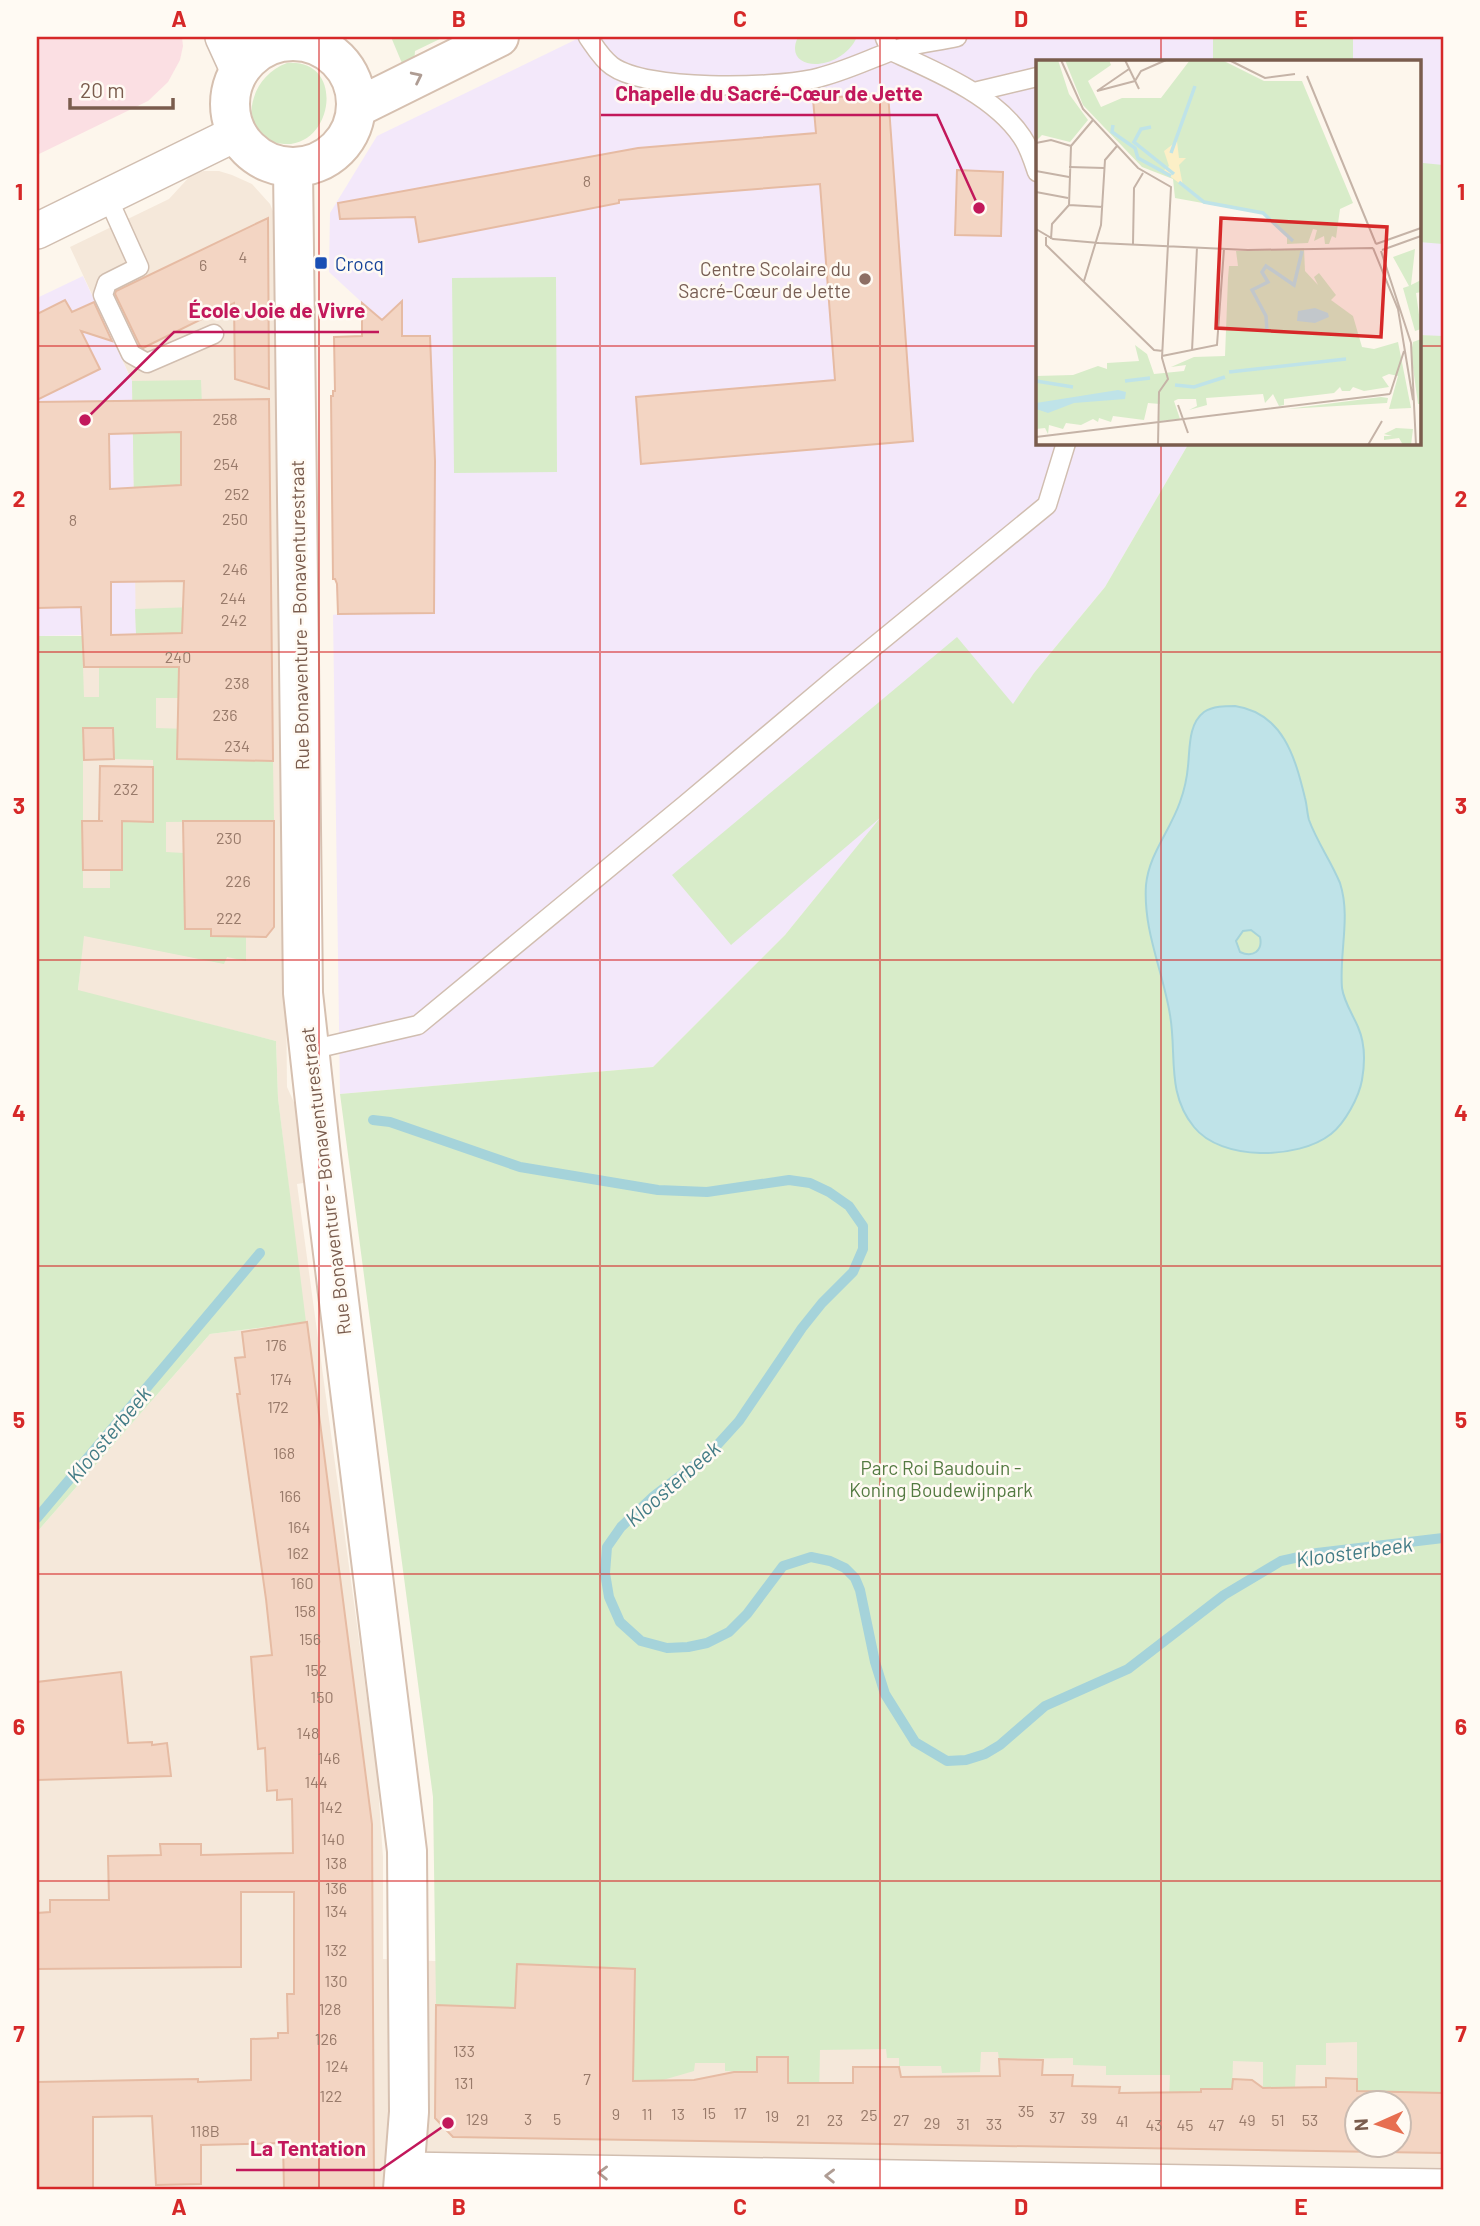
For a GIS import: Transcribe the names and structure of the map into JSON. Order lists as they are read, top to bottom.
{
  "streets": {
    "street": ["Rue Bonaventure - Bonaventurestraat"]
  },
  "water": ["Kloosterbeek"],
  "parks": ["Parc Roi Baudouin - Koning Boudewijnpark"],
  "places": {
    "other": [
      "Chapelle du Sacré-Cœur de Jette",
      "Centre Scolaire du Sacré-Cœur de Jette",
      "École Joie de Vivre",
      "La Tentation"
    ],
    "transit": ["Crocq"]
  },
  "house_numbers": [
    "8",
    "4",
    "6",
    "258",
    "254",
    "252",
    "250",
    "8",
    "246",
    "244",
    "242",
    "240",
    "238",
    "236",
    "234",
    "232",
    "230",
    "226",
    "222",
    "176",
    "174",
    "172",
    "168",
    "166",
    "164",
    "162",
    "160",
    "158",
    "156",
    "152",
    "150",
    "148",
    "146",
    "144",
    "142",
    "140",
    "138",
    "136",
    "134",
    "132",
    "130",
    "128",
    "126",
    "133",
    "124",
    "7",
    "131",
    "122",
    "35",
    "15",
    "17",
    "9",
    "11",
    "13",
    "25",
    "19",
    "37",
    "39",
    "129",
    "3",
    "5",
    "21",
    "23",
    "27",
    "49",
    "51",
    "53",
    "41",
    "29",
    "31",
    "33",
    "43",
    "45",
    "47",
    "118B"
  ],
  "scale_bar": "20 m",
  "north": "left",
  "grid": {
    "columns": [
      "A",
      "B",
      "C",
      "D",
      "E"
    ],
    "rows": [
      "1",
      "2",
      "3",
      "4",
      "5",
      "6",
      "7"
    ]
  }
}
